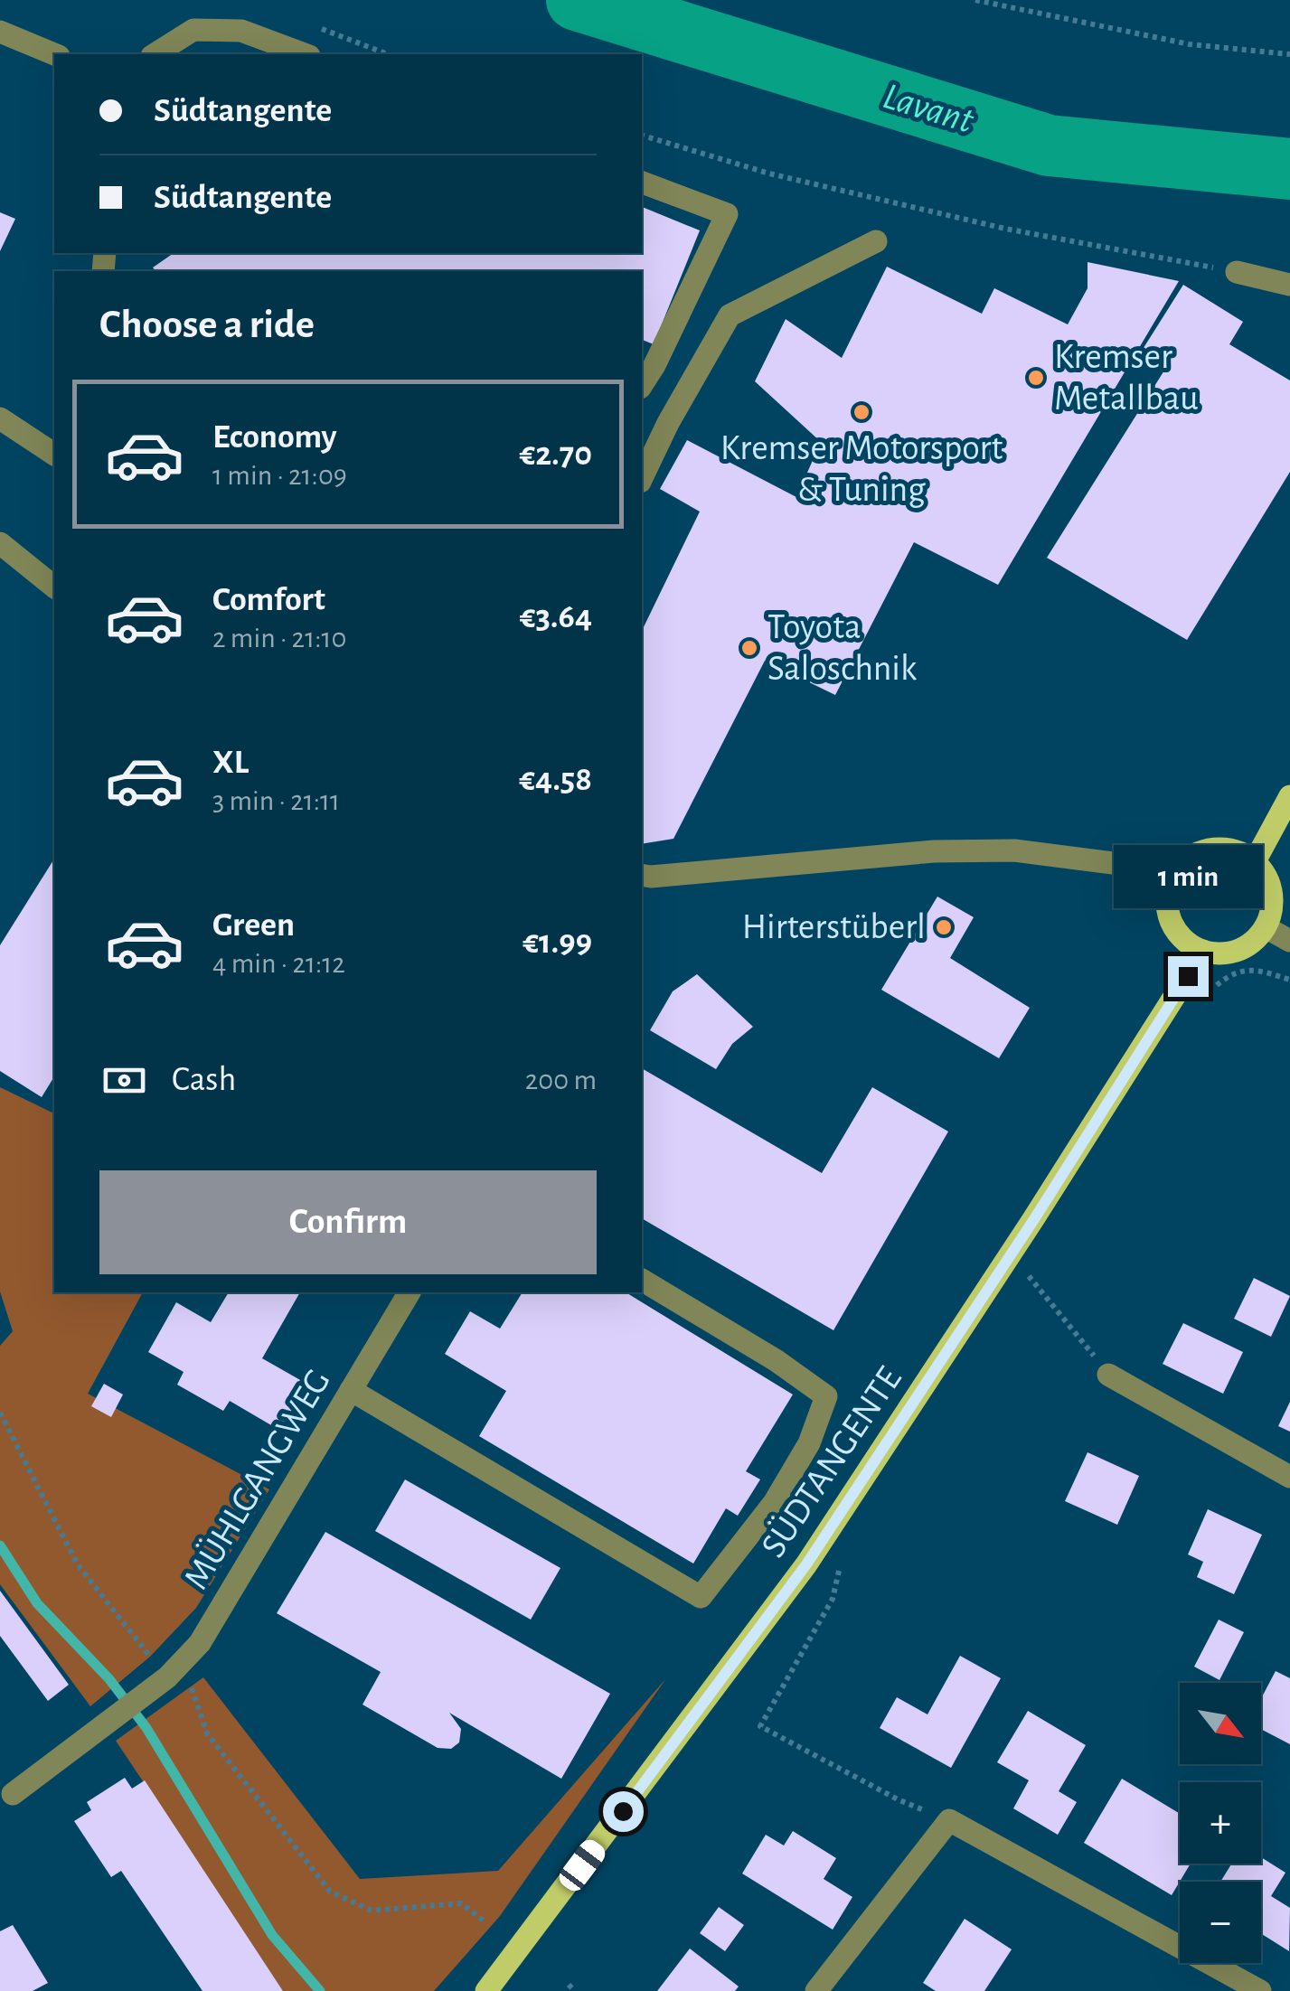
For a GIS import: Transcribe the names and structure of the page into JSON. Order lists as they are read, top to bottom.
{
  "streets": {
    "main road": ["SÜDTANGENTE"],
    "street": ["MÜHLGANGWEG"]
  },
  "water": ["Lavant"],
  "places": [
    "Kremser Metallbau",
    "Kremser Motorsport & Tuning",
    "Toyota Saloschnik",
    "Hirterstüberl"
  ],
  "north": "bottom right",
  "page": {
    "banner": ["Südtangente", "Südtangente"],
    "heading": "Choose a ride",
    "list": [
      {
        "name": "Economy",
        "note": "1 min · 21:09",
        "value": "€2.70"
      },
      {
        "name": "Comfort",
        "note": "2 min · 21:10",
        "value": "€3.64"
      },
      {
        "name": "XL",
        "note": "3 min · 21:11",
        "value": "€4.58"
      },
      {
        "name": "Green",
        "note": "4 min · 21:12",
        "value": "€1.99"
      }
    ],
    "bubble": "1 min",
    "pay": ["Cash", "200 m"],
    "buttons": "Confirm",
    "map_buttons": ["+", "−"]
  }
}
